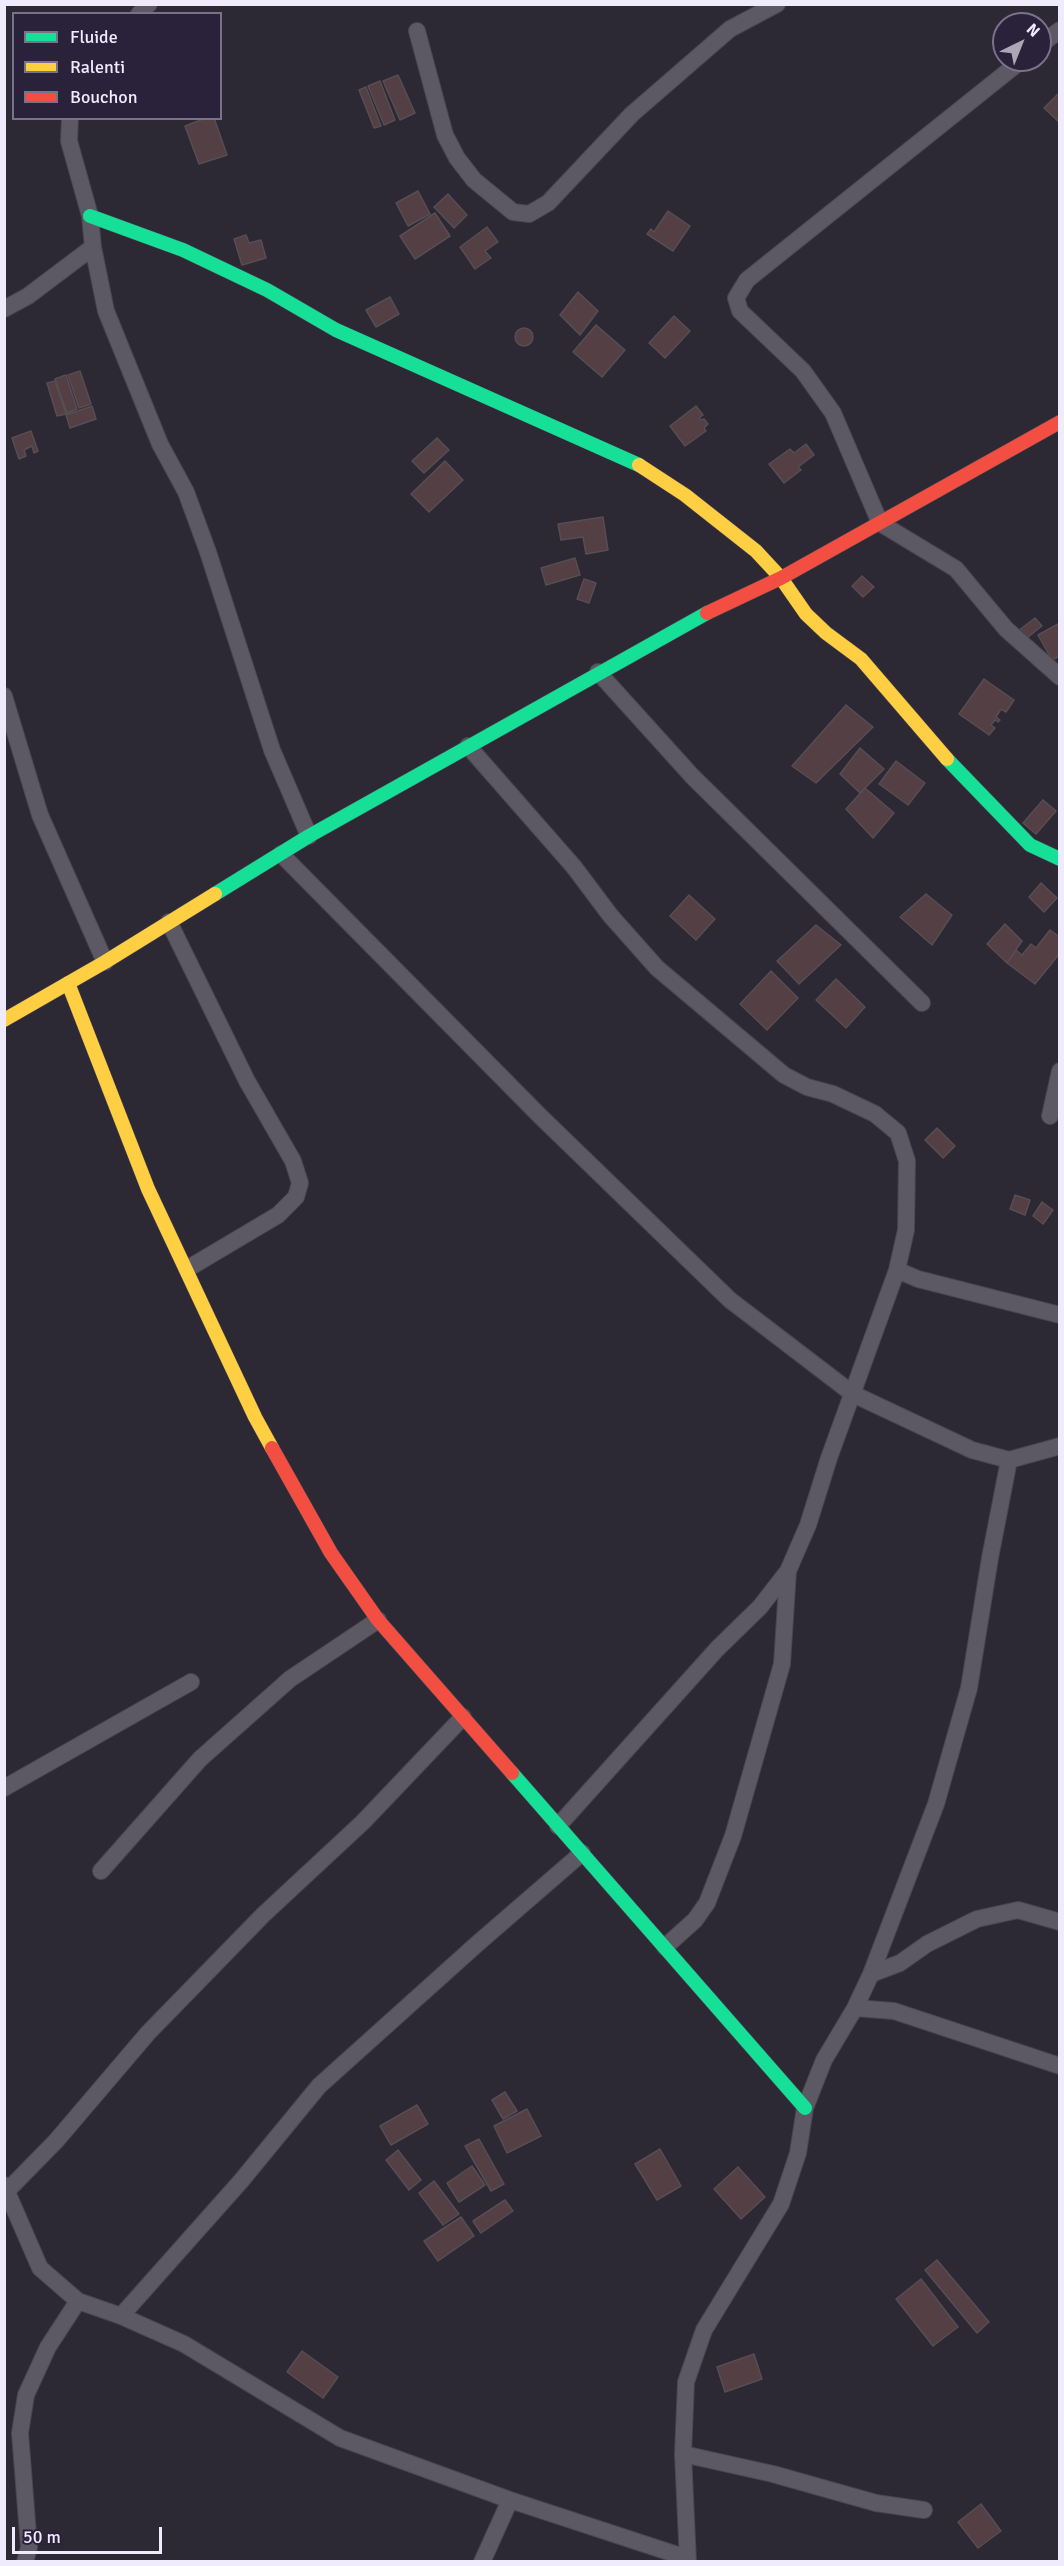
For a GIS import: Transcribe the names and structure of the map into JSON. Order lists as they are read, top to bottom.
{
  "legend": ["Fluide", "Ralenti", "Bouchon"],
  "scale_bar": "50 m",
  "north": "top right"
}
